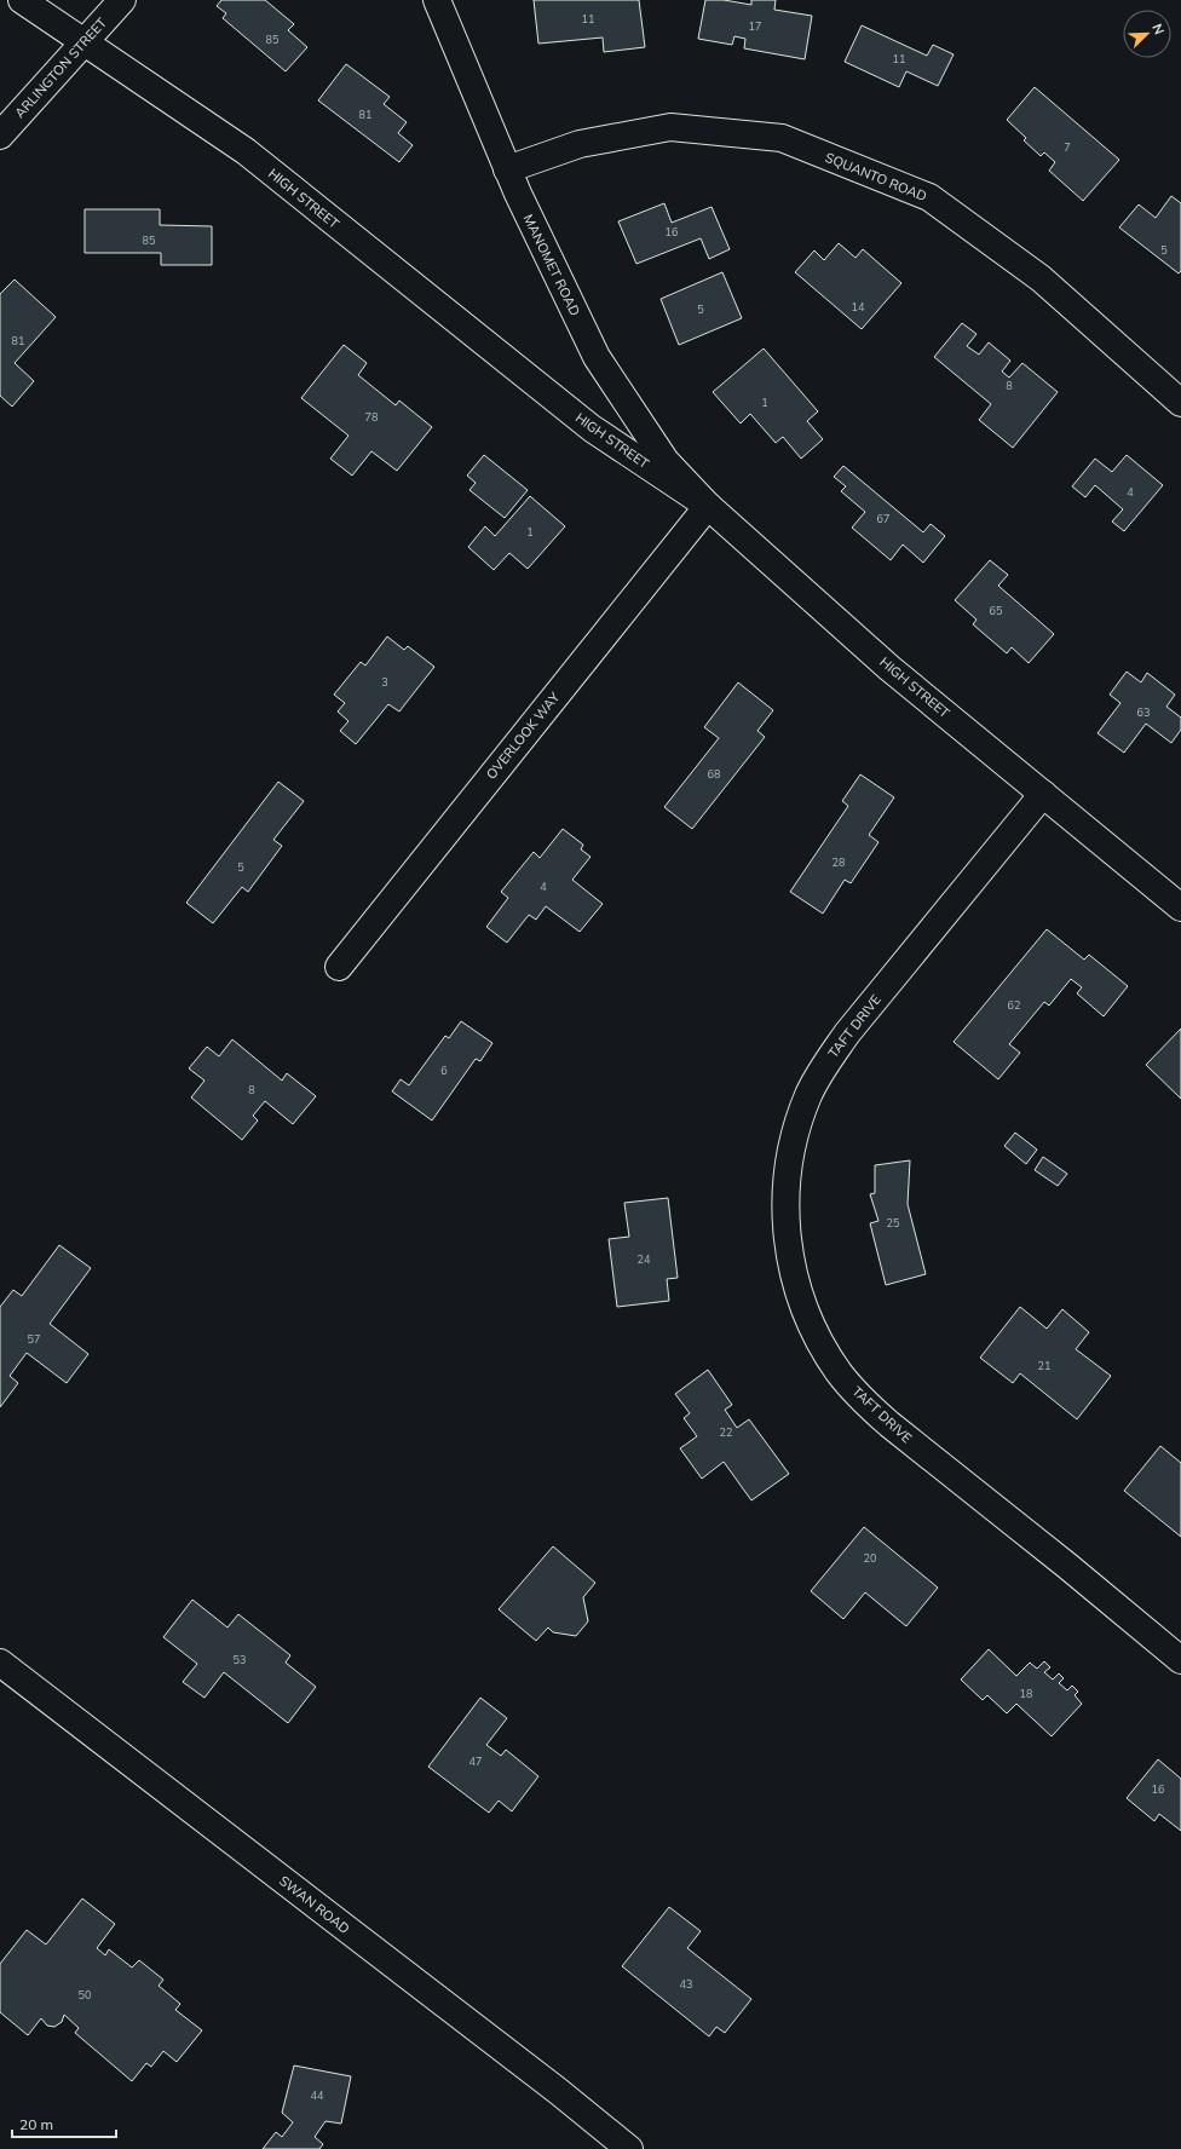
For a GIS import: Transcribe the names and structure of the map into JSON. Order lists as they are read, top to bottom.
{
  "streets": {
    "street": [
      "ARLINGTON STREET",
      "SQUANTO ROAD",
      "HIGH STREET",
      "MANOMET ROAD",
      "OVERLOOK WAY",
      "TAFT DRIVE",
      "SWAN ROAD"
    ]
  },
  "crossings": [
    ["ARLINGTON STREET", "HIGH STREET"],
    ["SQUANTO ROAD", "MANOMET ROAD"],
    ["HIGH STREET", "MANOMET ROAD"],
    ["HIGH STREET", "OVERLOOK WAY"],
    ["HIGH STREET", "TAFT DRIVE"],
    ["MANOMET ROAD", "OVERLOOK WAY"]
  ],
  "house_numbers": [
    "11",
    "17",
    "85",
    "11",
    "81",
    "7",
    "16",
    "85",
    "5",
    "14",
    "5",
    "81",
    "8",
    "1",
    "78",
    "4",
    "67",
    "1",
    "65",
    "3",
    "63",
    "68",
    "28",
    "5",
    "4",
    "62",
    "6",
    "8",
    "25",
    "24",
    "57",
    "21",
    "22",
    "20",
    "53",
    "18",
    "47",
    "16",
    "43",
    "50",
    "44"
  ],
  "scale_bar": "20 m",
  "north": "top right"
}
